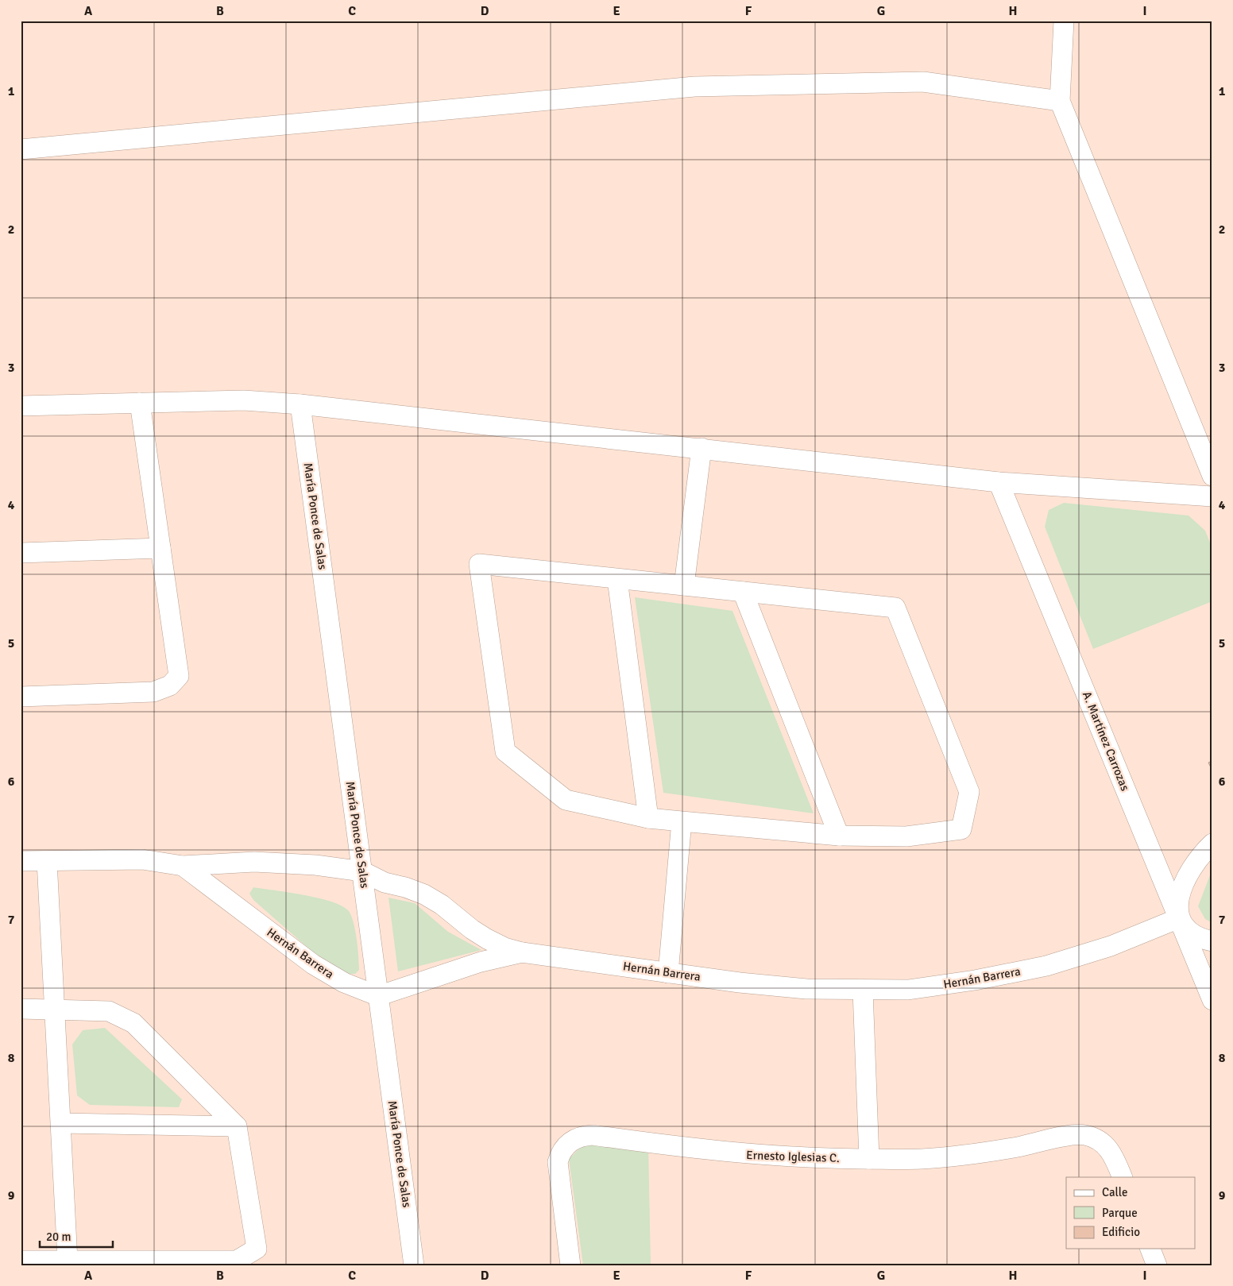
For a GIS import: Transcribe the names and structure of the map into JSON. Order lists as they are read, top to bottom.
{
  "streets": {
    "street": [
      "María Ponce de Salas",
      "A. Martínez Carrozas",
      "Hernán Barrera",
      "Ernesto Iglesias C."
    ]
  },
  "crossings": [
    ["María Ponce de Salas", "Hernán Barrera"],
    ["A. Martínez Carrozas", "Hernán Barrera"]
  ],
  "legend": ["Calle", "Parque", "Edificio"],
  "scale_bar": "20 m",
  "grid": {
    "columns": [
      "A",
      "B",
      "C",
      "D",
      "E",
      "F",
      "G",
      "H",
      "I"
    ],
    "rows": [
      "1",
      "2",
      "3",
      "4",
      "5",
      "6",
      "7",
      "8",
      "9"
    ]
  }
}
